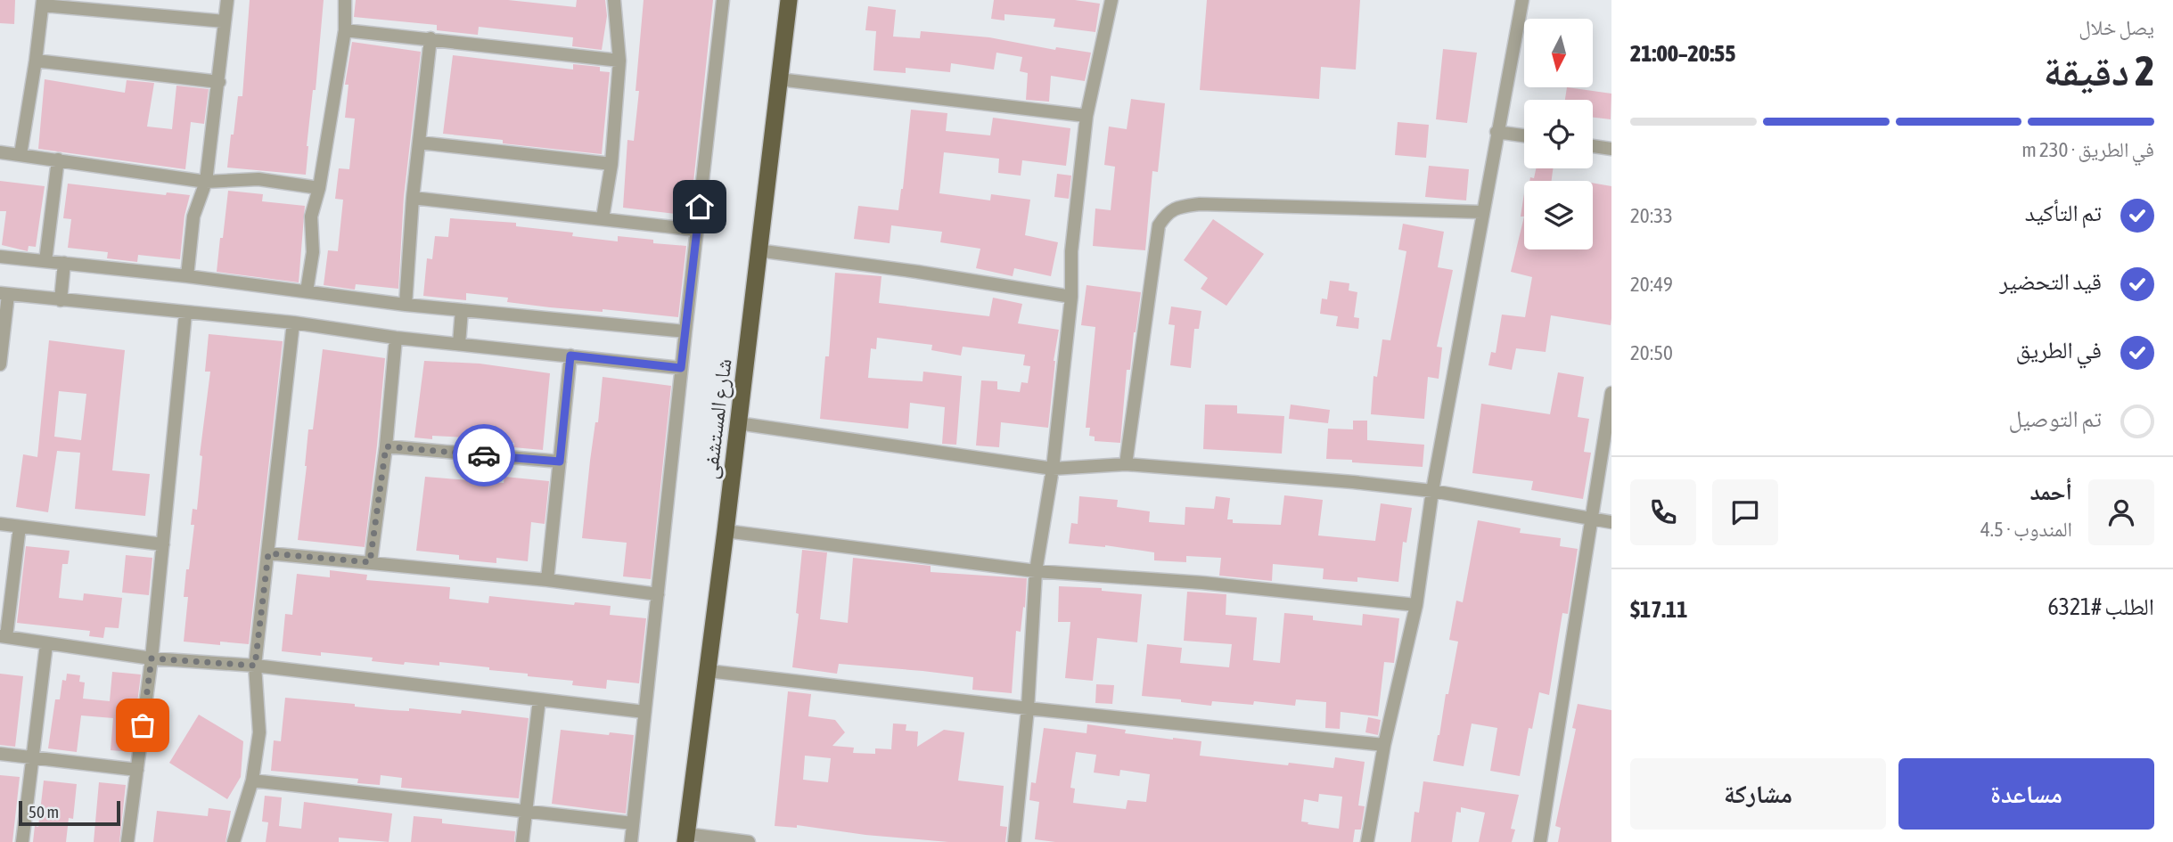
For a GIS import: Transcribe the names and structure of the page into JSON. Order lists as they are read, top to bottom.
{
  "streets": {
    "highway": ["شارع المستشفى"]
  },
  "scale_bar": "50 m",
  "north": "bottom",
  "page": {
    "heading": ["2 دقيقة", "يصل خلال", "20:55–21:00"],
    "panel": [
      "أحمد",
      "المندوب · 4.5",
      "الطلب #6321",
      "$17.11"
    ],
    "bar": "في الطريق · 230 m",
    "list": [
      ["تم التأكيد", "20:33"],
      ["قيد التحضير", "20:49"],
      ["في الطريق", "20:50"],
      "تم التوصيل"
    ],
    "buttons": ["مساعدة", "مشاركة"],
    "scale": "50 m"
  }
}
